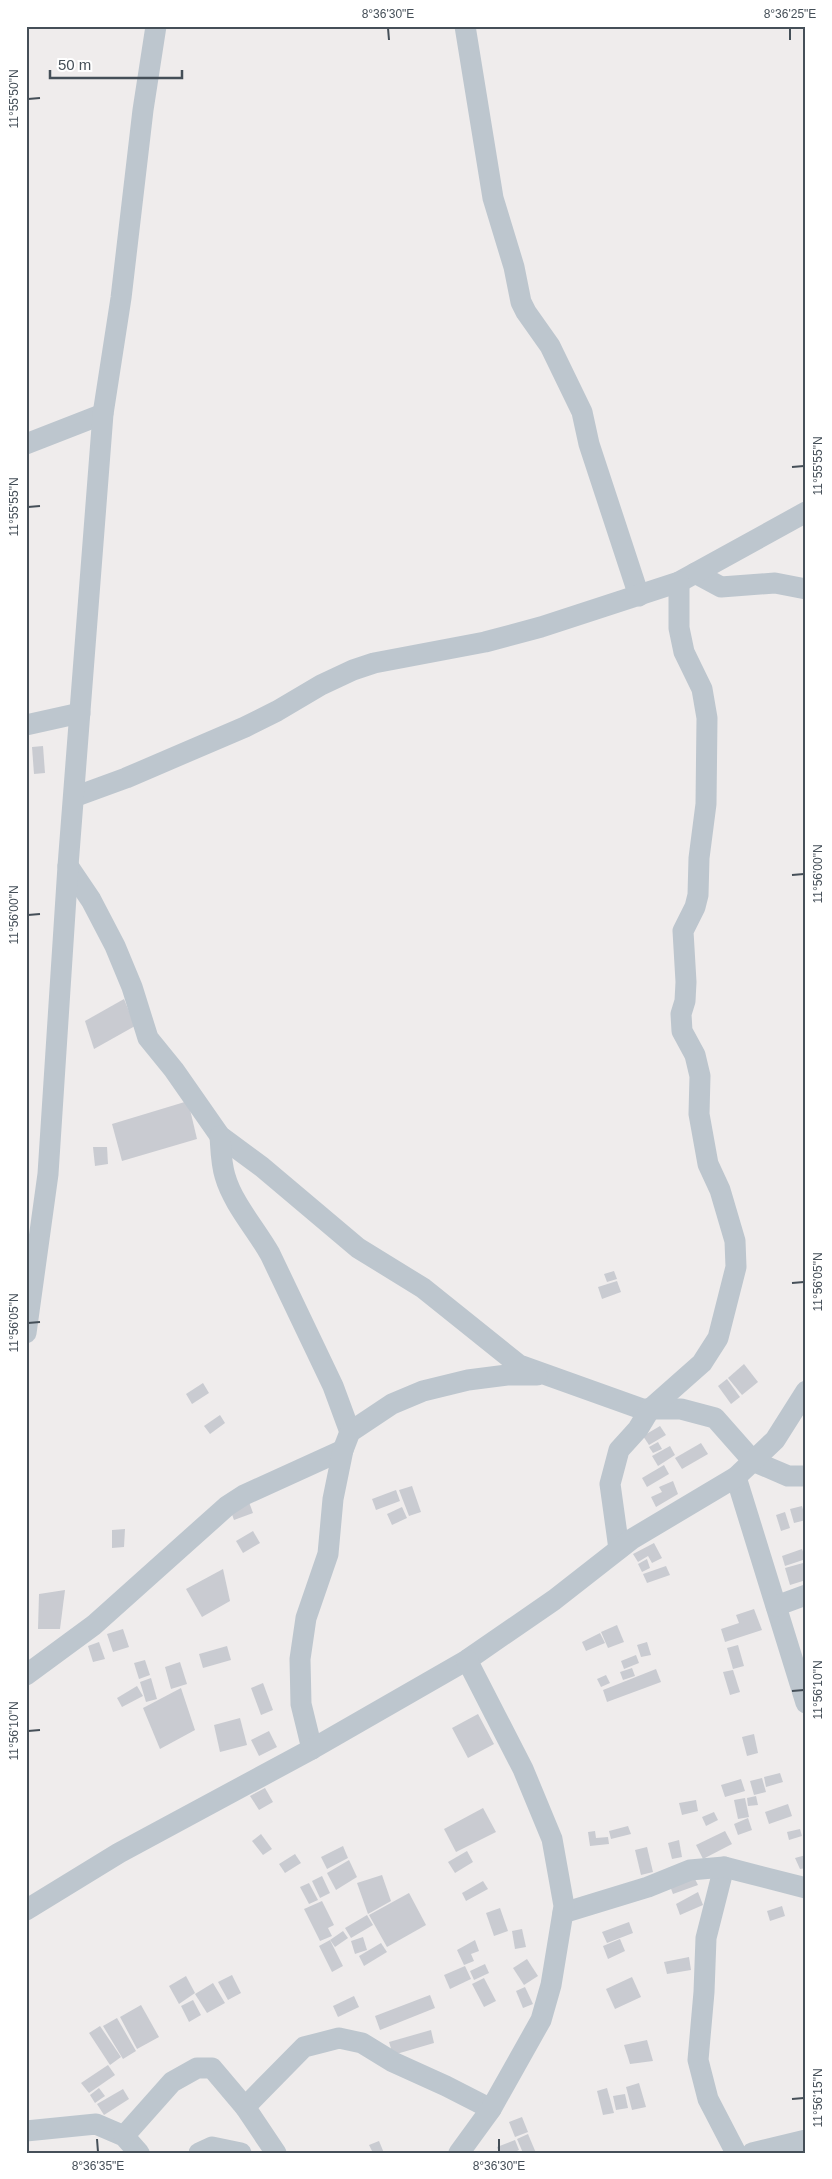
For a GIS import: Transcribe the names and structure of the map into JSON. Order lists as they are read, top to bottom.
{
  "scale_bar": "50 m",
  "coordinates": [
    "8°36'30\"E",
    "8°36'25\"E",
    "11°55'50\"N",
    "11°55'55\"N",
    "11°56'00\"N",
    "11°56'05\"N",
    "11°56'10\"N",
    "11°56'15\"N",
    "8°36'35\"E"
  ]
}
